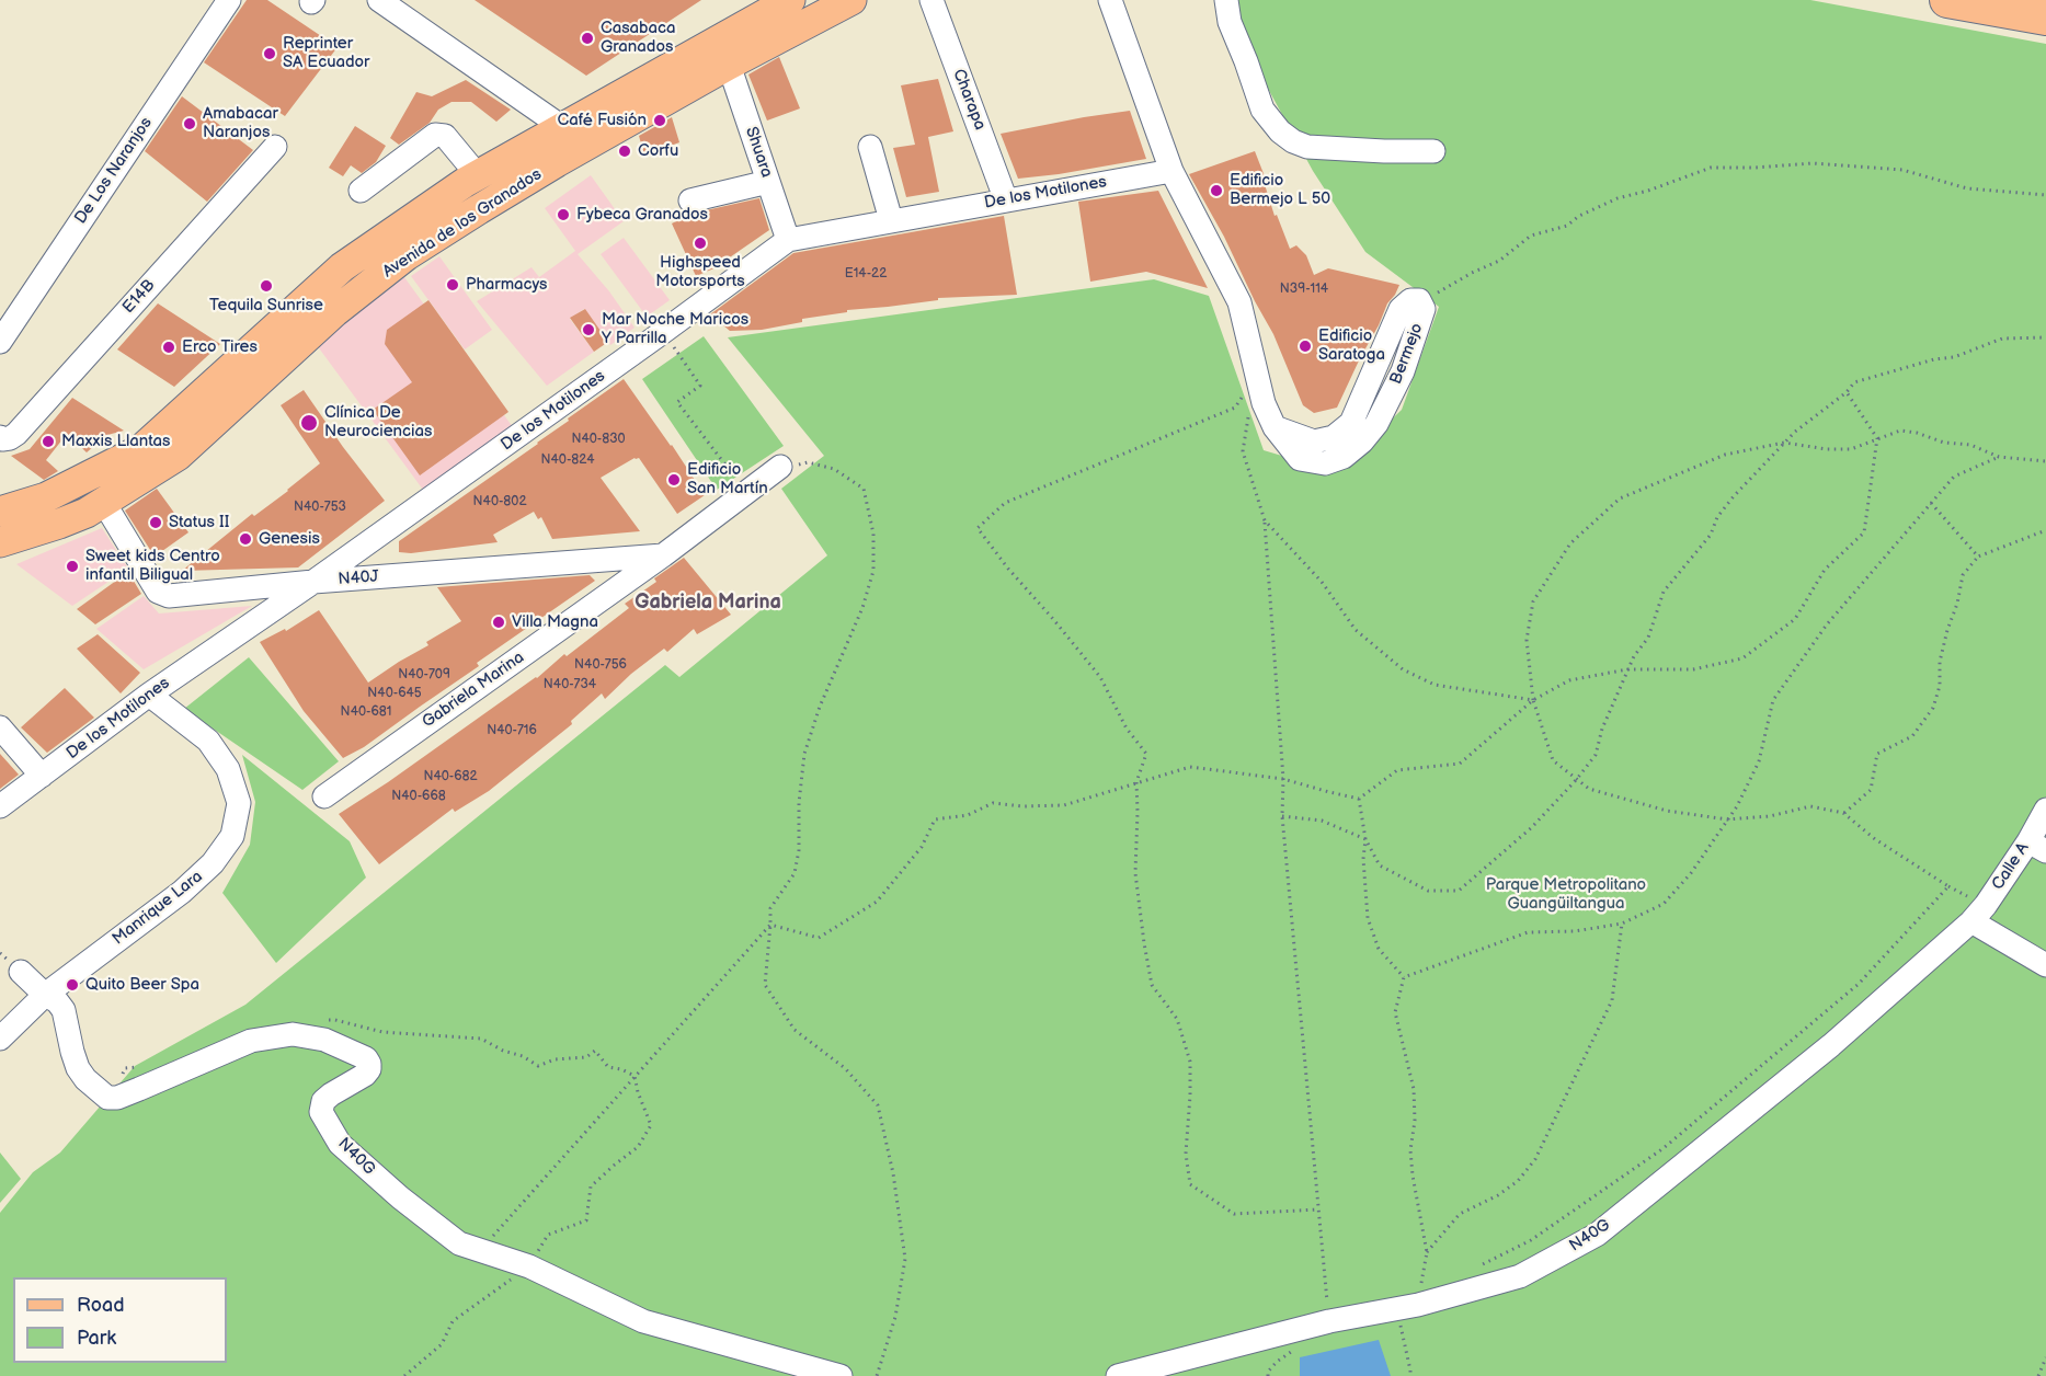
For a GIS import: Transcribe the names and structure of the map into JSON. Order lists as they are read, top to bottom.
{
  "streets": {
    "main road": ["Avenida de los Granados"],
    "street": [
      "Charapa",
      "Shuara",
      "De Los Naranjos",
      "De los Motilones",
      "E14B",
      "Bermejo",
      "N40J",
      "Gabriela Marina",
      "Calle A",
      "Manrique Lara",
      "N40G"
    ]
  },
  "crossings": [
    ["Charapa", "De los Motilones"],
    ["Shuara", "De los Motilones"],
    ["Shuara", "Avenida de los Granados"],
    ["De los Motilones", "Bermejo"],
    ["De los Motilones", "N40J"],
    ["De los Motilones", "Manrique Lara"],
    ["Avenida de los Granados", "N40J"],
    ["N40J", "Gabriela Marina"],
    ["Calle A", "N40G"]
  ],
  "districts": ["Gabriela Marina"],
  "parks": ["Parque Metropolitano Guangüiltangua"],
  "places": [
    "Casabaca Granados",
    "Reprinter SA Ecuador",
    "Café Fusión",
    "Amabacar Naranjos",
    "Corfu",
    "Edificio Bermejo L 50",
    "Fybeca Granados",
    "Highspeed Motorsports",
    "Pharmacys",
    "Tequila Sunrise",
    "Mar Noche Maricos Y Parrilla",
    "Edificio Saratoga",
    "Erco Tires",
    "Clínica De Neurociencias",
    "Maxxis Llantas",
    "Edificio San Martín",
    "Status II",
    "Genesis",
    "Sweet kids Centro infantil Biligual",
    "Villa Magna",
    "Quito Beer Spa"
  ],
  "house_numbers": [
    "E14-22",
    "N39-114",
    "N40-830",
    "N40-824",
    "N40-802",
    "N40-753",
    "N40-756",
    "N40-709",
    "N40-734",
    "N40-645",
    "N40-681",
    "N40-716",
    "N40-682",
    "N40-668"
  ],
  "legend": ["Road", "Park"]
}
